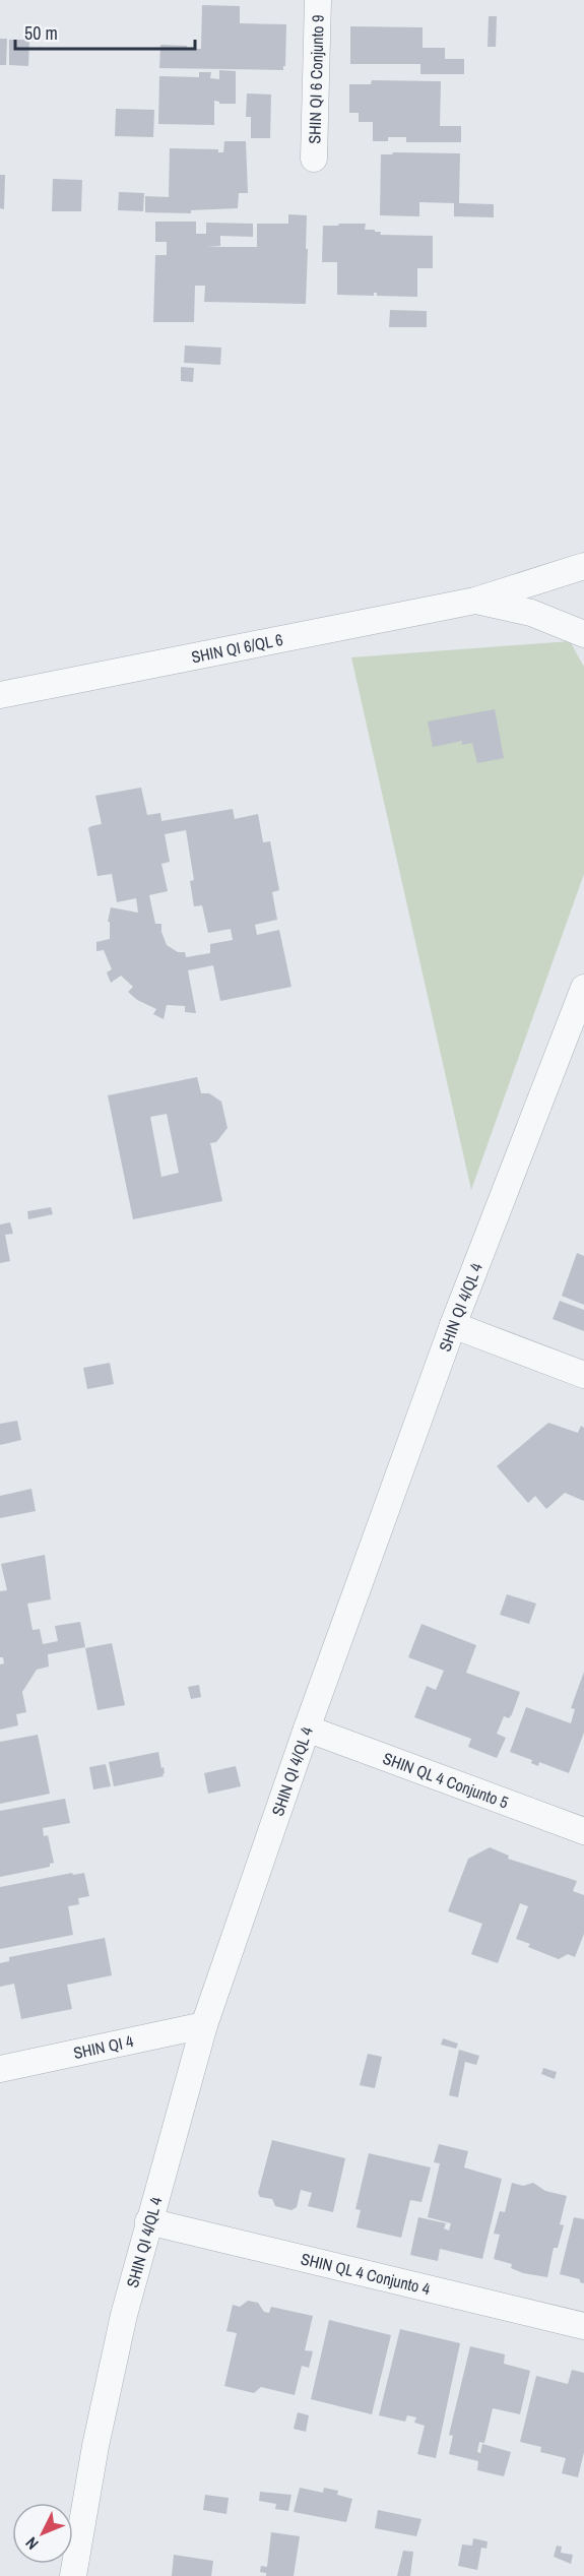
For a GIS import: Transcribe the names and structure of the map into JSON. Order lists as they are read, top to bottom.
{
  "streets": {
    "street": [
      "SHIN QI 6 Conjunto 9",
      "SHIN QI 6/QL 6",
      "SHIN QI 4/QL 4",
      "SHIN QL 4 Conjunto 5",
      "SHIN QI 4",
      "SHIN QL 4 Conjunto 4"
    ]
  },
  "crossings": [
    ["SHIN QI 4/QL 4", "SHIN QL 4 Conjunto 5"],
    ["SHIN QI 4/QL 4", "SHIN QI 4"],
    ["SHIN QI 4/QL 4", "SHIN QL 4 Conjunto 4"]
  ],
  "scale_bar": "50 m",
  "north": "bottom left"
}
